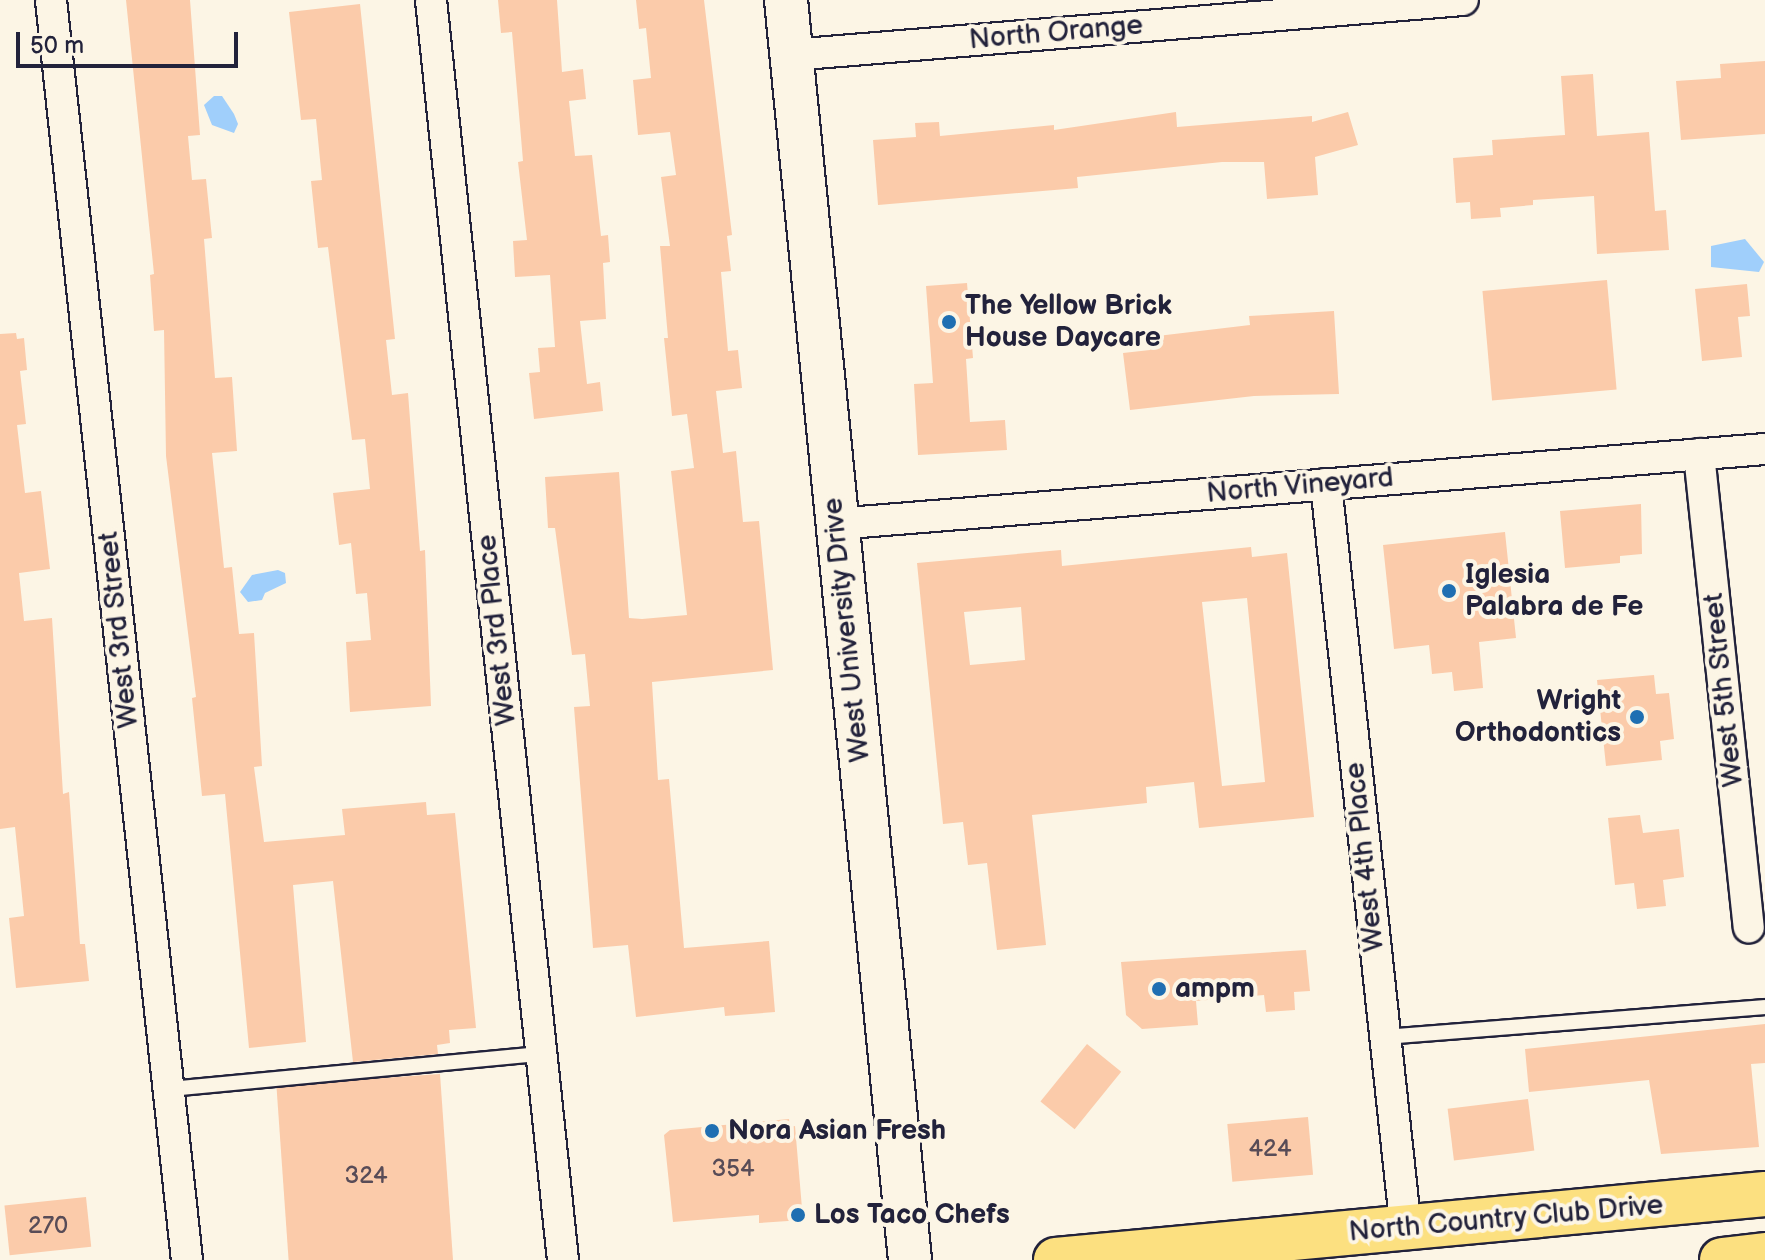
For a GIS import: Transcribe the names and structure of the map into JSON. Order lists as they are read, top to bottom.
{
  "streets": {
    "main road": ["West University Drive", "North Country Club Drive"],
    "street": [
      "North Orange",
      "North Vineyard",
      "West 3rd Street",
      "West 3rd Place",
      "West 5th Street",
      "West 4th Place"
    ]
  },
  "crossings": [
    ["North Orange", "West University Drive"],
    ["North Vineyard", "West University Drive"],
    ["North Vineyard", "West 5th Street"],
    ["North Vineyard", "West 4th Place"],
    ["West 4th Place", "North Country Club Drive"]
  ],
  "places": [
    "The Yellow Brick House Daycare",
    "Iglesia Palabra de Fe",
    "Wright Orthodontics",
    "ampm",
    "Nora Asian Fresh",
    "Los Taco Chefs"
  ],
  "house_numbers": [
    "424",
    "354",
    "324",
    "270"
  ],
  "scale_bar": "50 m"
}
